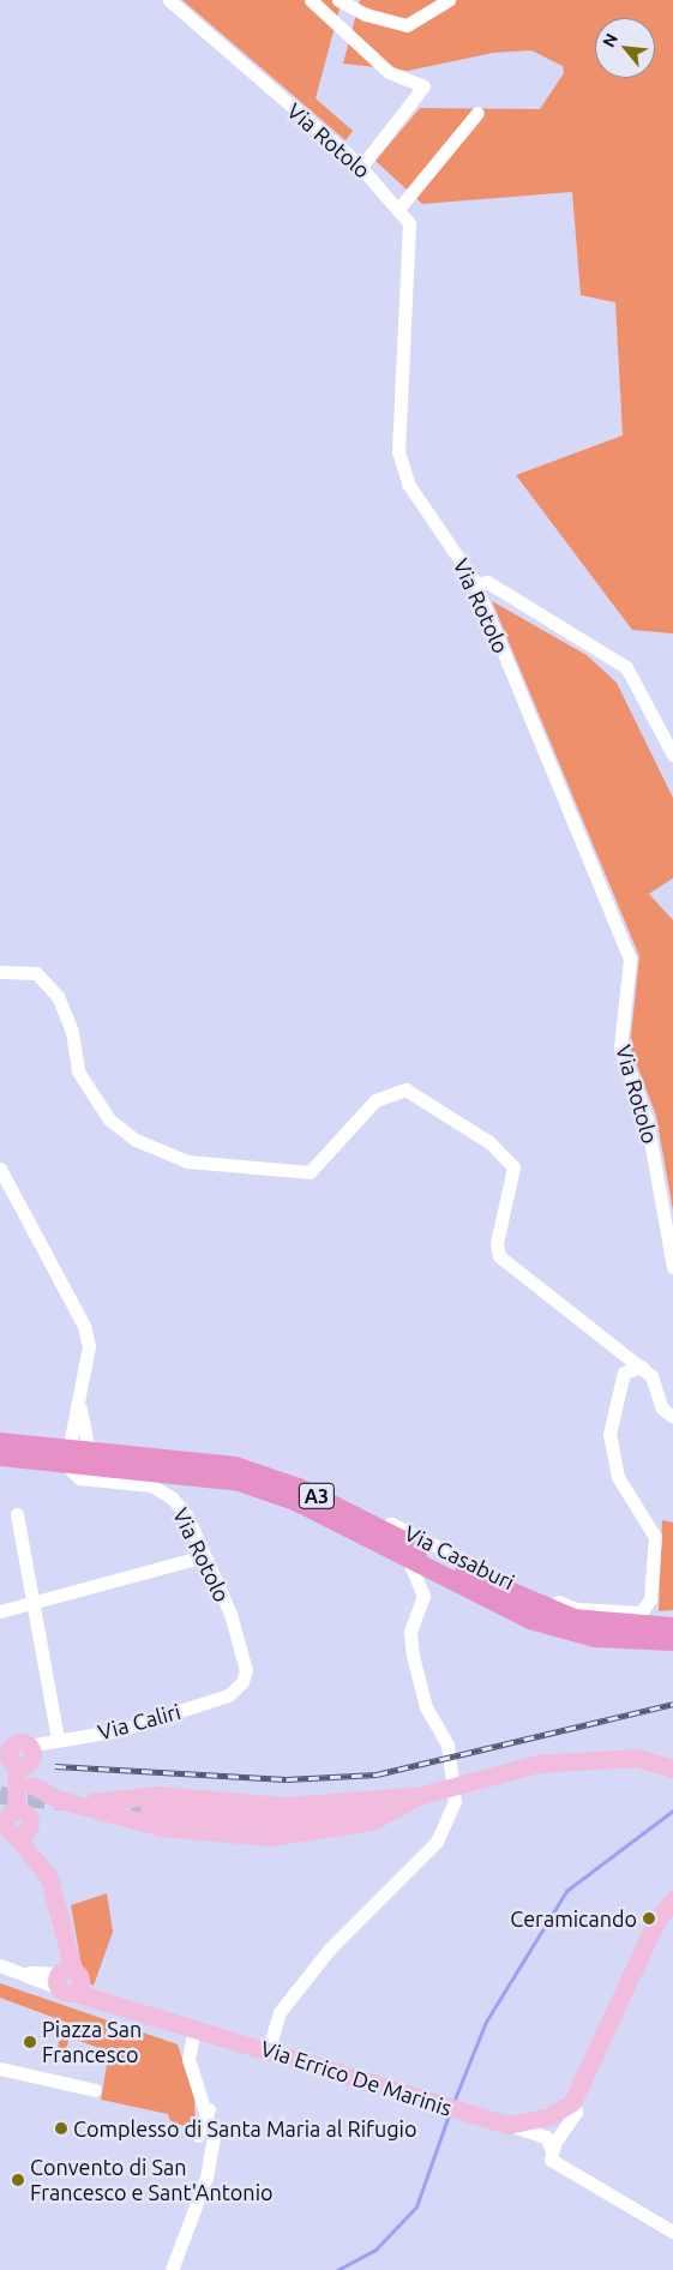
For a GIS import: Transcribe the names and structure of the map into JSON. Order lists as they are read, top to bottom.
{
  "streets": {
    "highway": ["A3"],
    "main road": ["Via Errico De Marinis"],
    "street": ["Via Rotolo", "Via Casaburi", "Via Caliri"]
  },
  "crossings": [
    ["Via Rotolo", "Via Caliri"],
    ["Via Casaburi", "Via Errico De Marinis"]
  ],
  "places": [
    "Ceramicando",
    "Piazza San Francesco",
    "Complesso di Santa Maria al Rifugio",
    "Convento di San Francesco e Sant'Antonio"
  ],
  "north": "top left"
}
